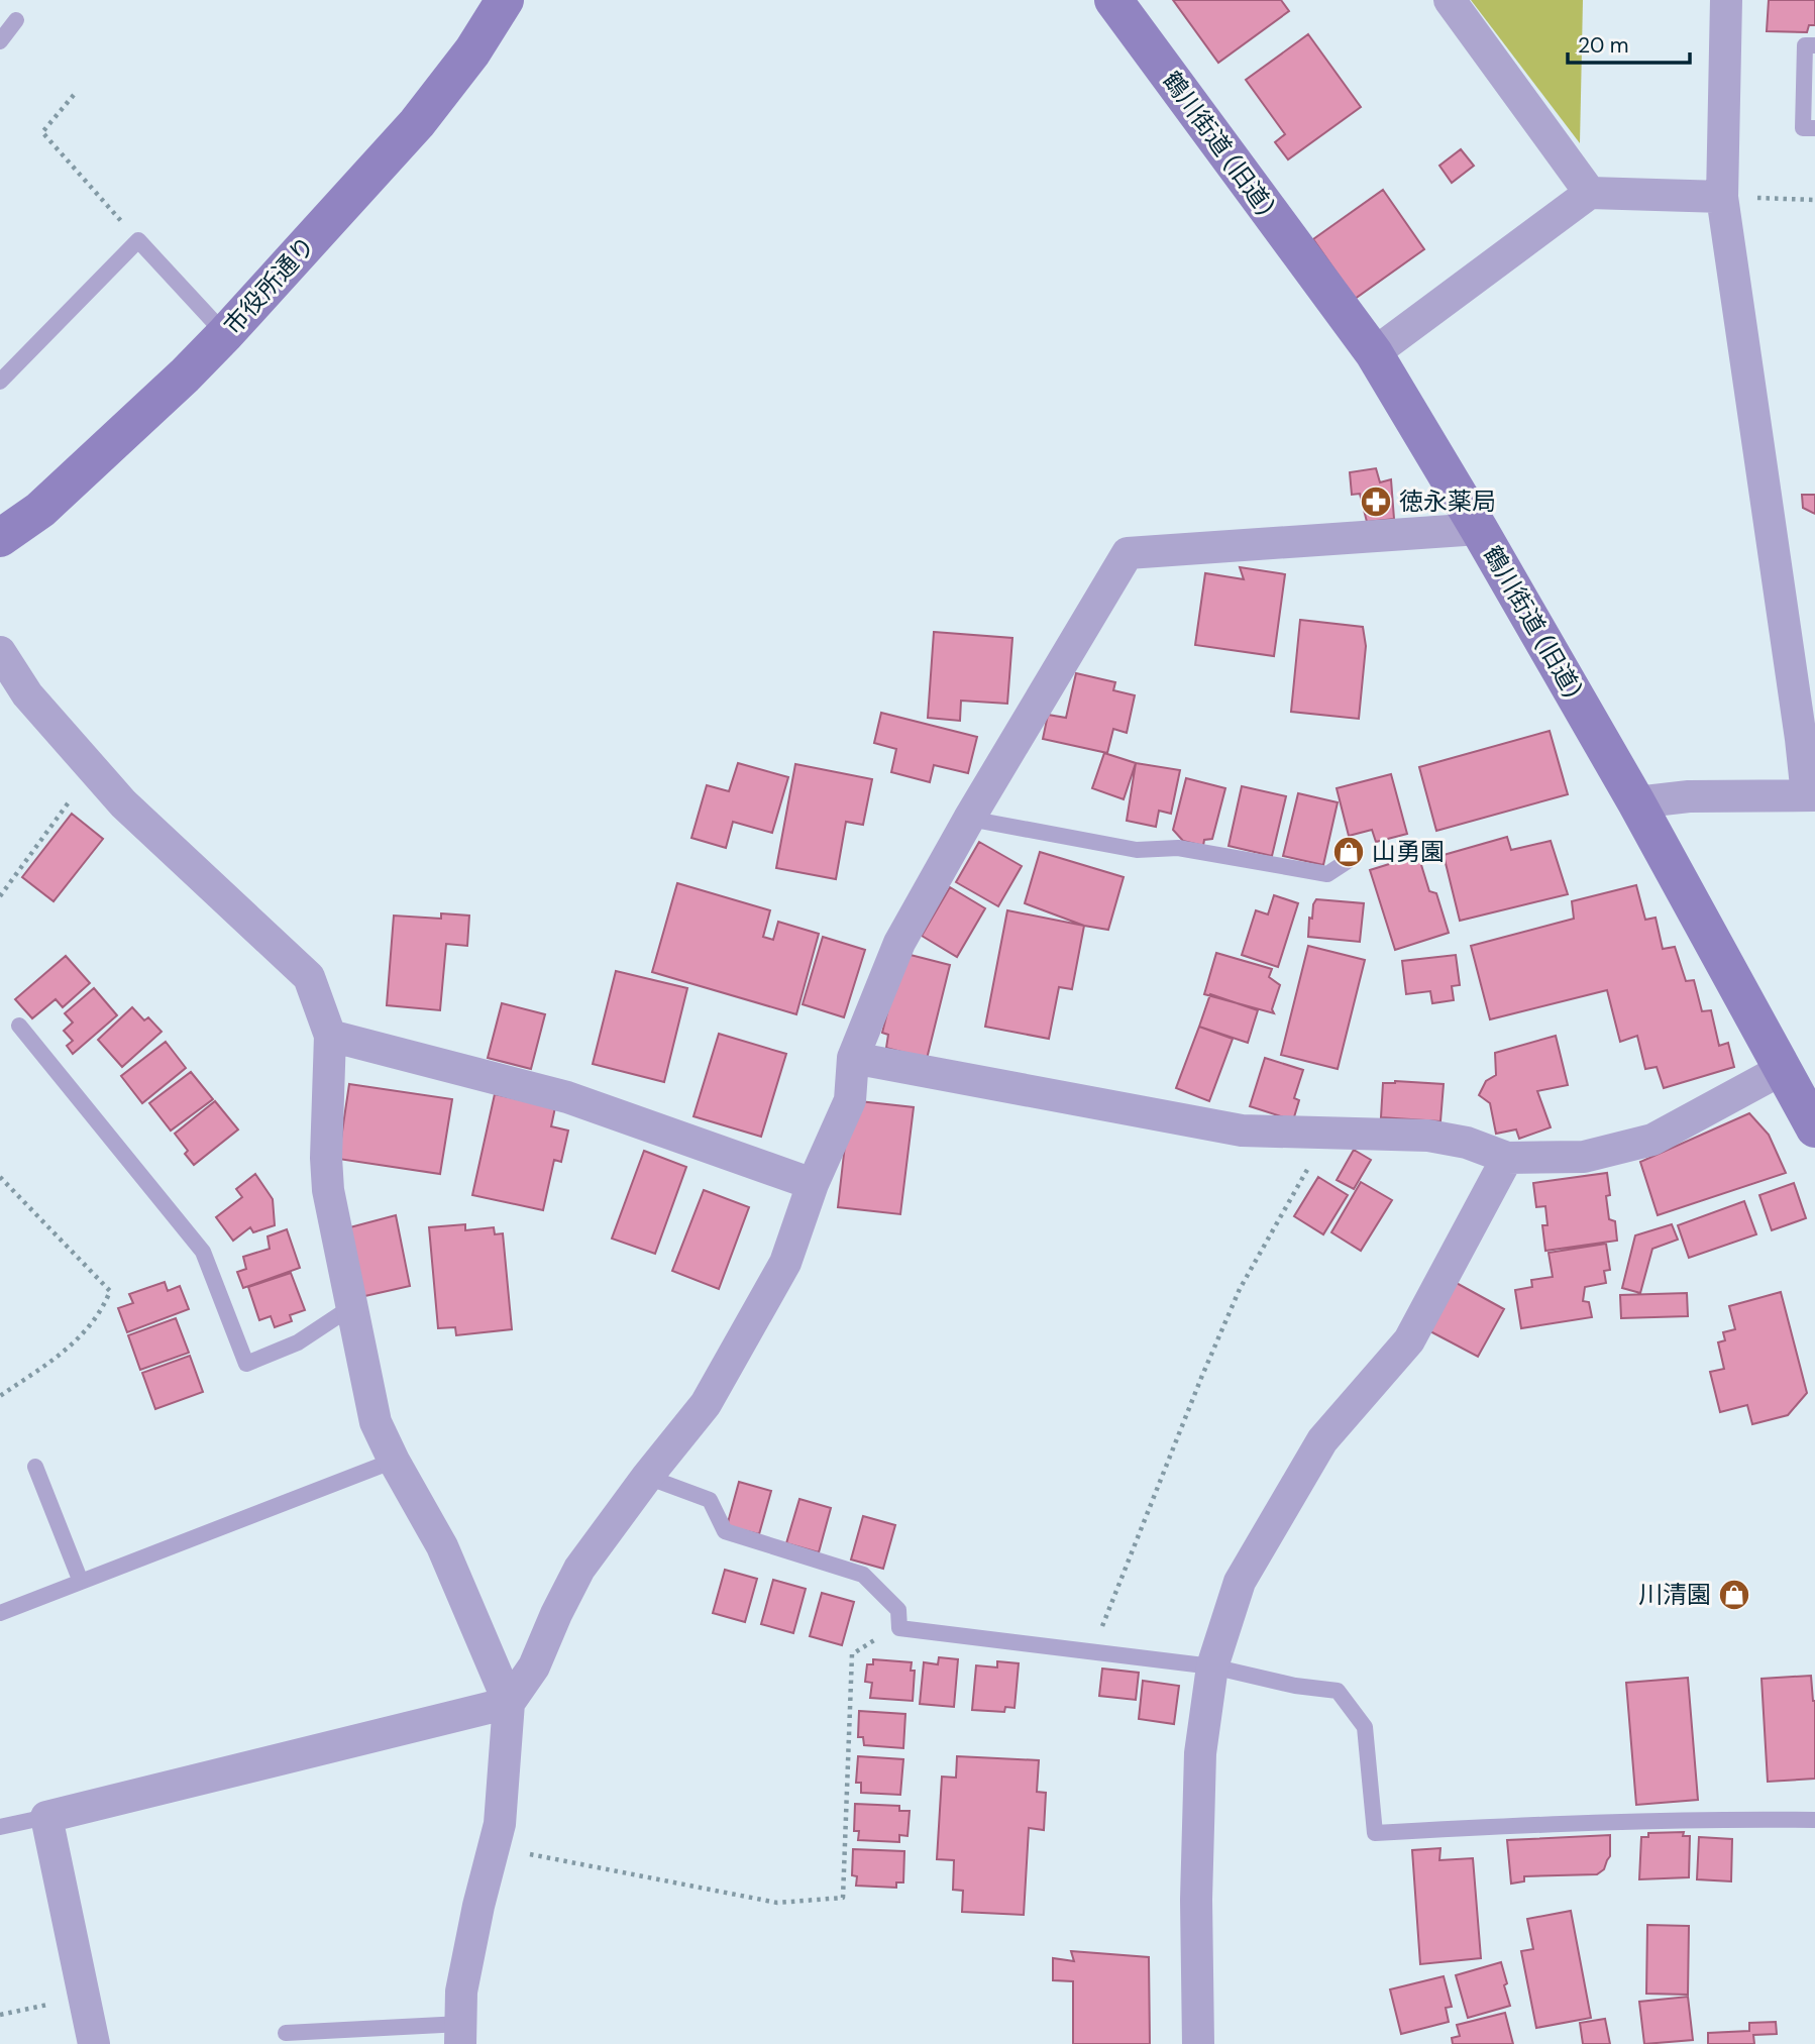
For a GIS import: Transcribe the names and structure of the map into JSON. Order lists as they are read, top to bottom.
{
  "streets": {
    "street": ["鶴川街道 (旧道)", "市役所通り"]
  },
  "places": {
    "pharmacy": ["徳永薬局"],
    "shop": ["山勇園", "川清園"]
  },
  "scale_bar": "20 m"
}
